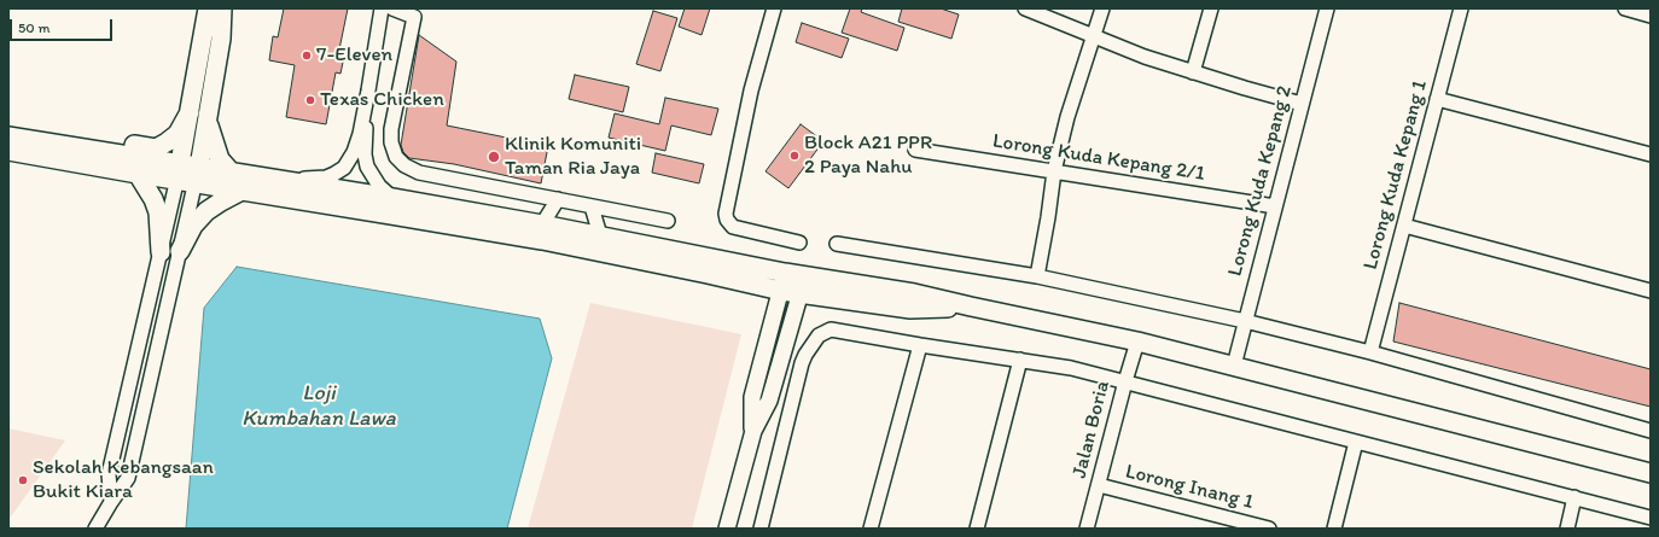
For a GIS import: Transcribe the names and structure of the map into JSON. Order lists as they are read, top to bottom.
{
  "streets": {
    "street": [
      "Lorong Kuda Kepang 2/1",
      "Lorong Kuda Kepang 1",
      "Lorong Kuda Kepang 2",
      "Jalan Boria",
      "Lorong Inang 1"
    ]
  },
  "crossings": [
    ["Lorong Kuda Kepang 2/1", "Lorong Kuda Kepang 2"],
    ["Jalan Boria", "Lorong Inang 1"]
  ],
  "water": ["Loji Kumbahan Lawa"],
  "places": [
    "7-Eleven",
    "Texas Chicken",
    "Block A21 PPR 2 Paya Nahu",
    "Klinik Komuniti Taman Ria Jaya",
    "Sekolah Kebangsaan Bukit Kiara"
  ],
  "scale_bar": "50 m"
}
